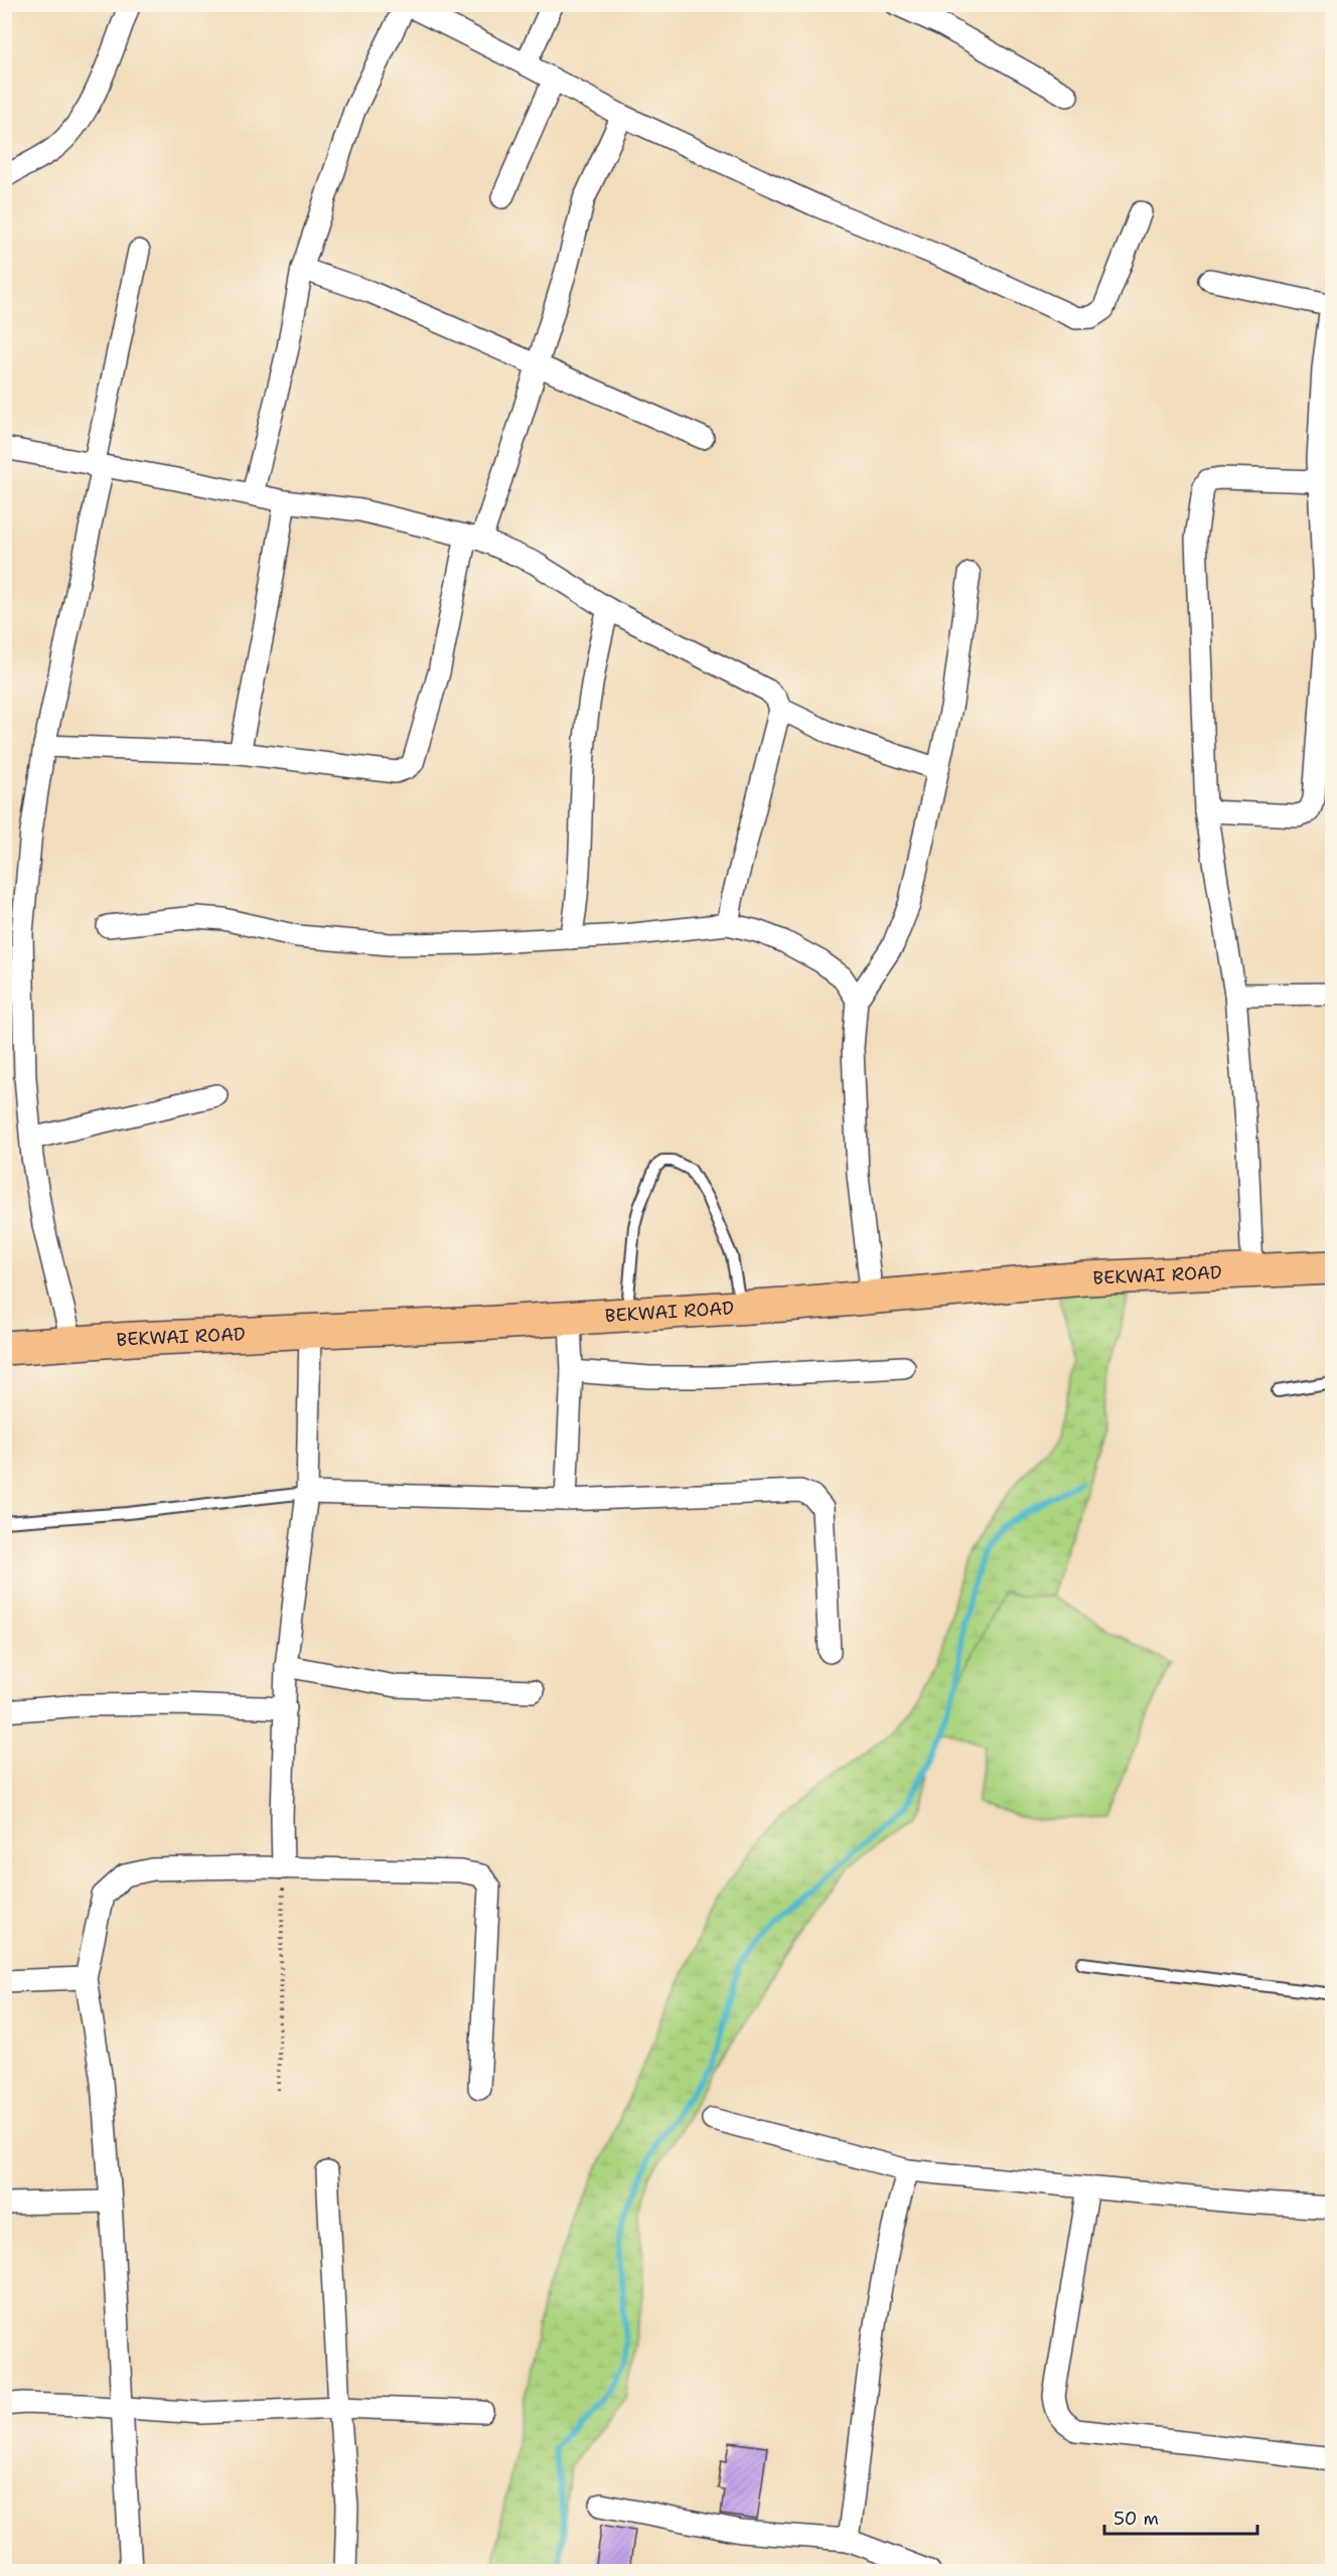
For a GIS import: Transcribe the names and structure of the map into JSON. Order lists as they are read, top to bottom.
{
  "streets": {
    "highway": ["BEKWAI ROAD"]
  },
  "scale_bar": "50 m"
}
